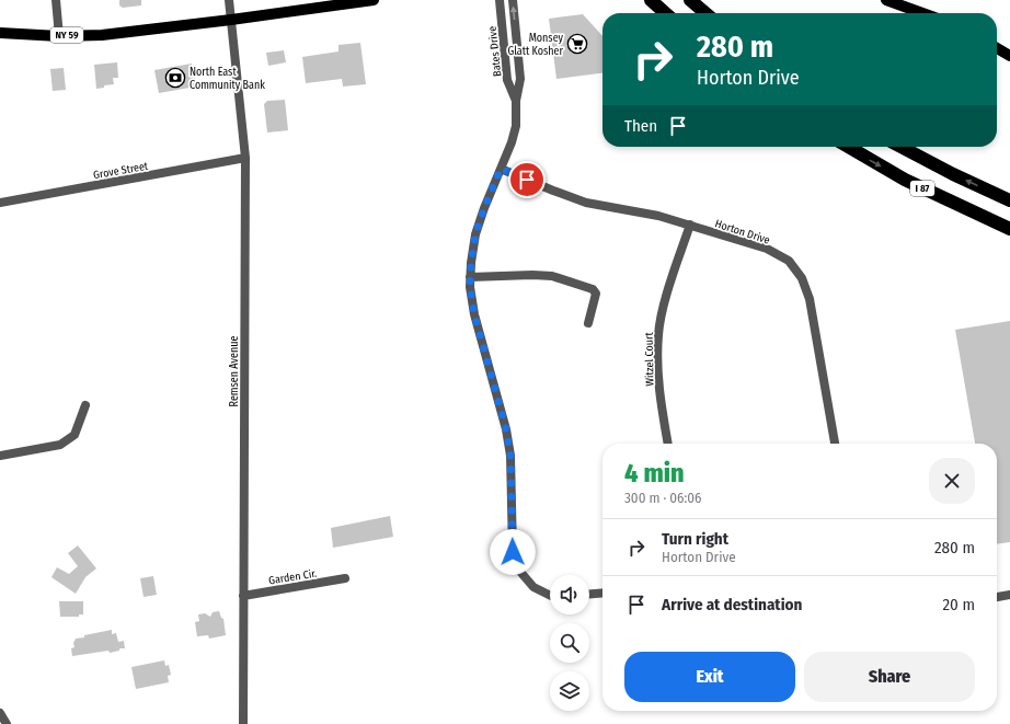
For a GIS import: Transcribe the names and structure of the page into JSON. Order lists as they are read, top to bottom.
{
  "streets": {
    "highway": ["I 87"],
    "main road": ["NY 59"],
    "street": [
      "Bates Drive",
      "Grove Street",
      "Horton Drive",
      "Witzel Court",
      "Remsen Avenue",
      "Garden Cir."
    ]
  },
  "crossings": [
    ["NY 59", "Remsen Avenue"],
    ["Bates Drive", "Horton Drive"],
    ["Grove Street", "Remsen Avenue"],
    ["Horton Drive", "Witzel Court"],
    ["Remsen Avenue", "Garden Cir."]
  ],
  "places": {
    "supermarket": ["Monsey Glatt Kosher"],
    "bank": ["North East Community Bank"]
  },
  "page": {
    "turn": ["280 m", "Horton Drive"],
    "then": "Then",
    "heading": ["4 min", "300 m · 06:06"],
    "list": [
      {
        "name": "Turn right",
        "note": "Horton Drive",
        "value": "280 m"
      },
      {
        "name": "Arrive at destination",
        "value": "20 m"
      }
    ],
    "buttons": ["Exit", "Share"]
  }
}
